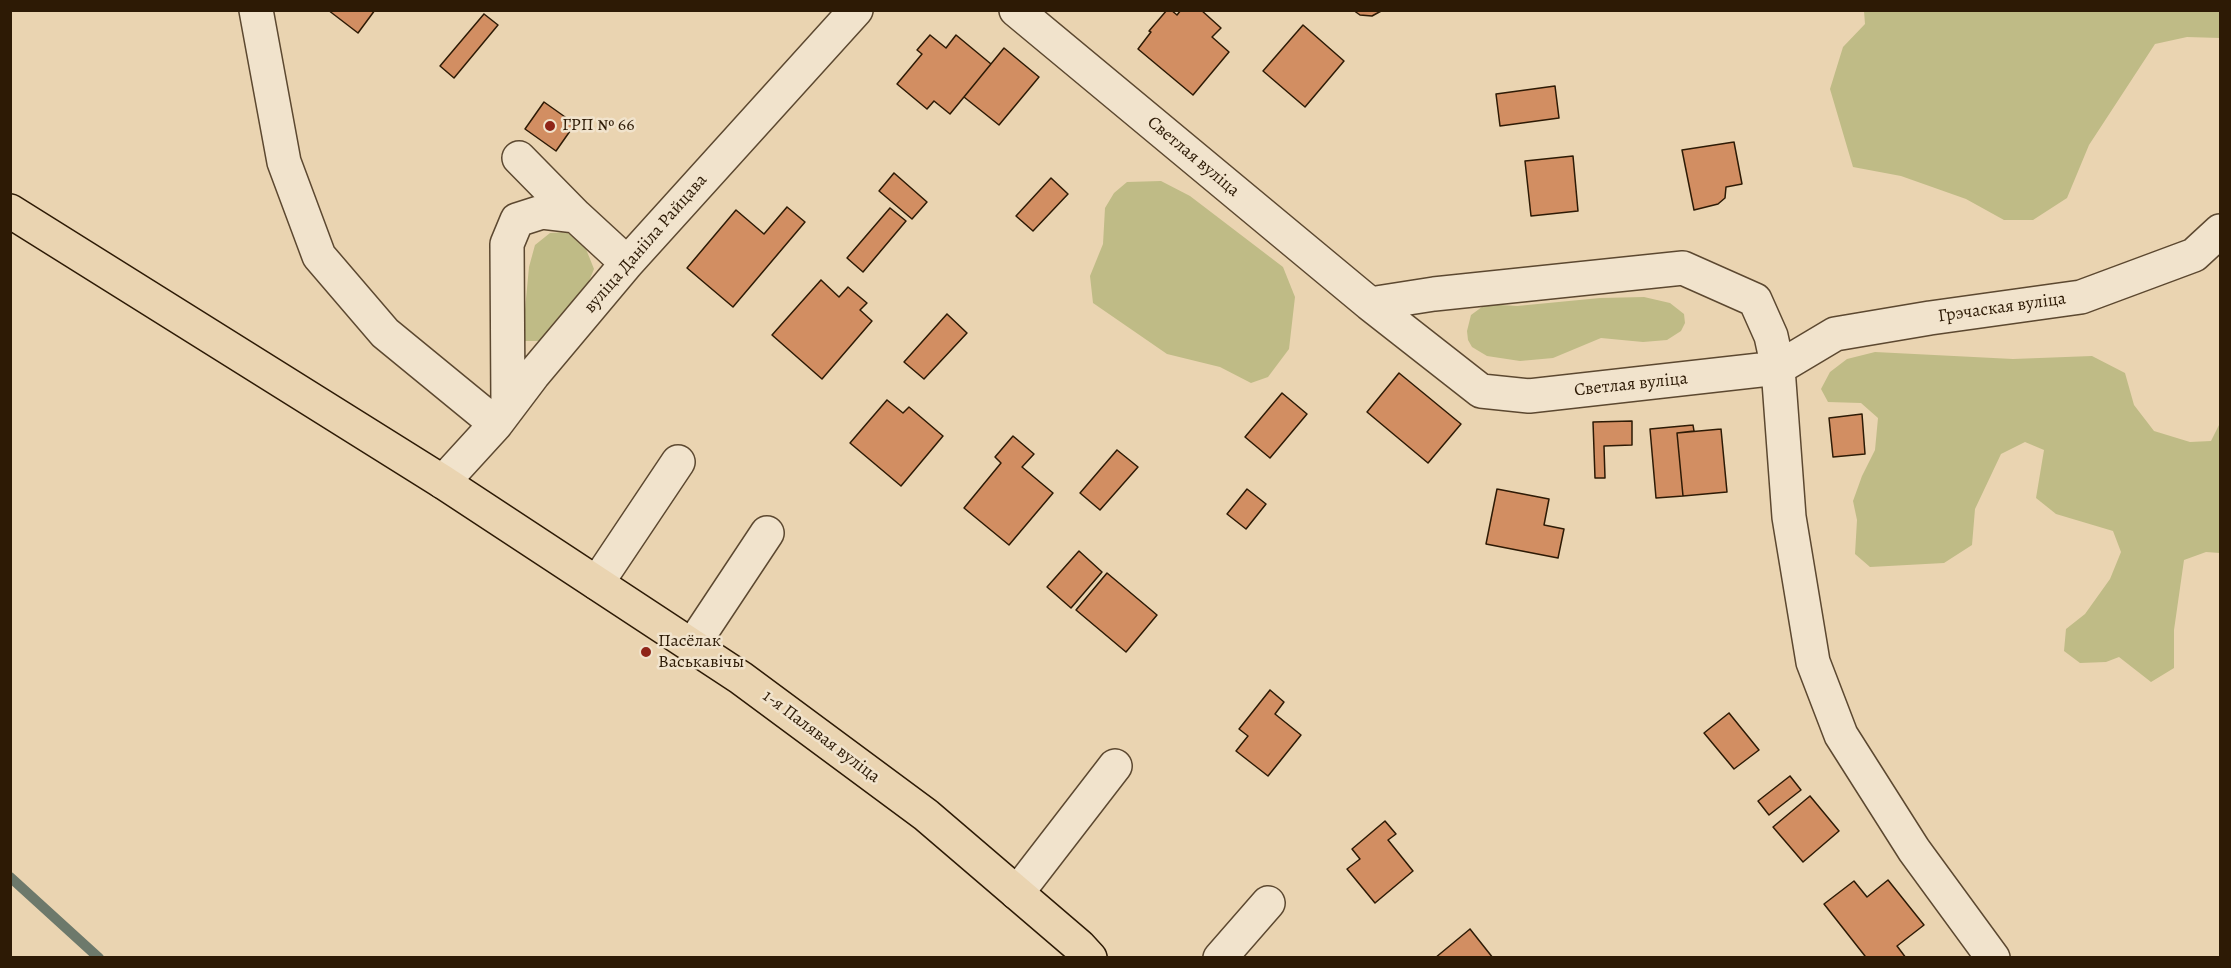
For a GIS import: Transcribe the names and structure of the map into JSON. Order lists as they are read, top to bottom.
{
  "streets": {
    "main road": ["1-я Палявая вуліца"],
    "street": ["Светлая вуліца", "вуліца Данііла Райцава", "Грэчаская вуліца"]
  },
  "crossings": [
    ["Светлая вуліца", "Грэчаская вуліца"],
    ["вуліца Данііла Райцава", "1-я Палявая вуліца"]
  ],
  "places": ["ГРП № 66", "Пасёлак Васькавічы"]
}
